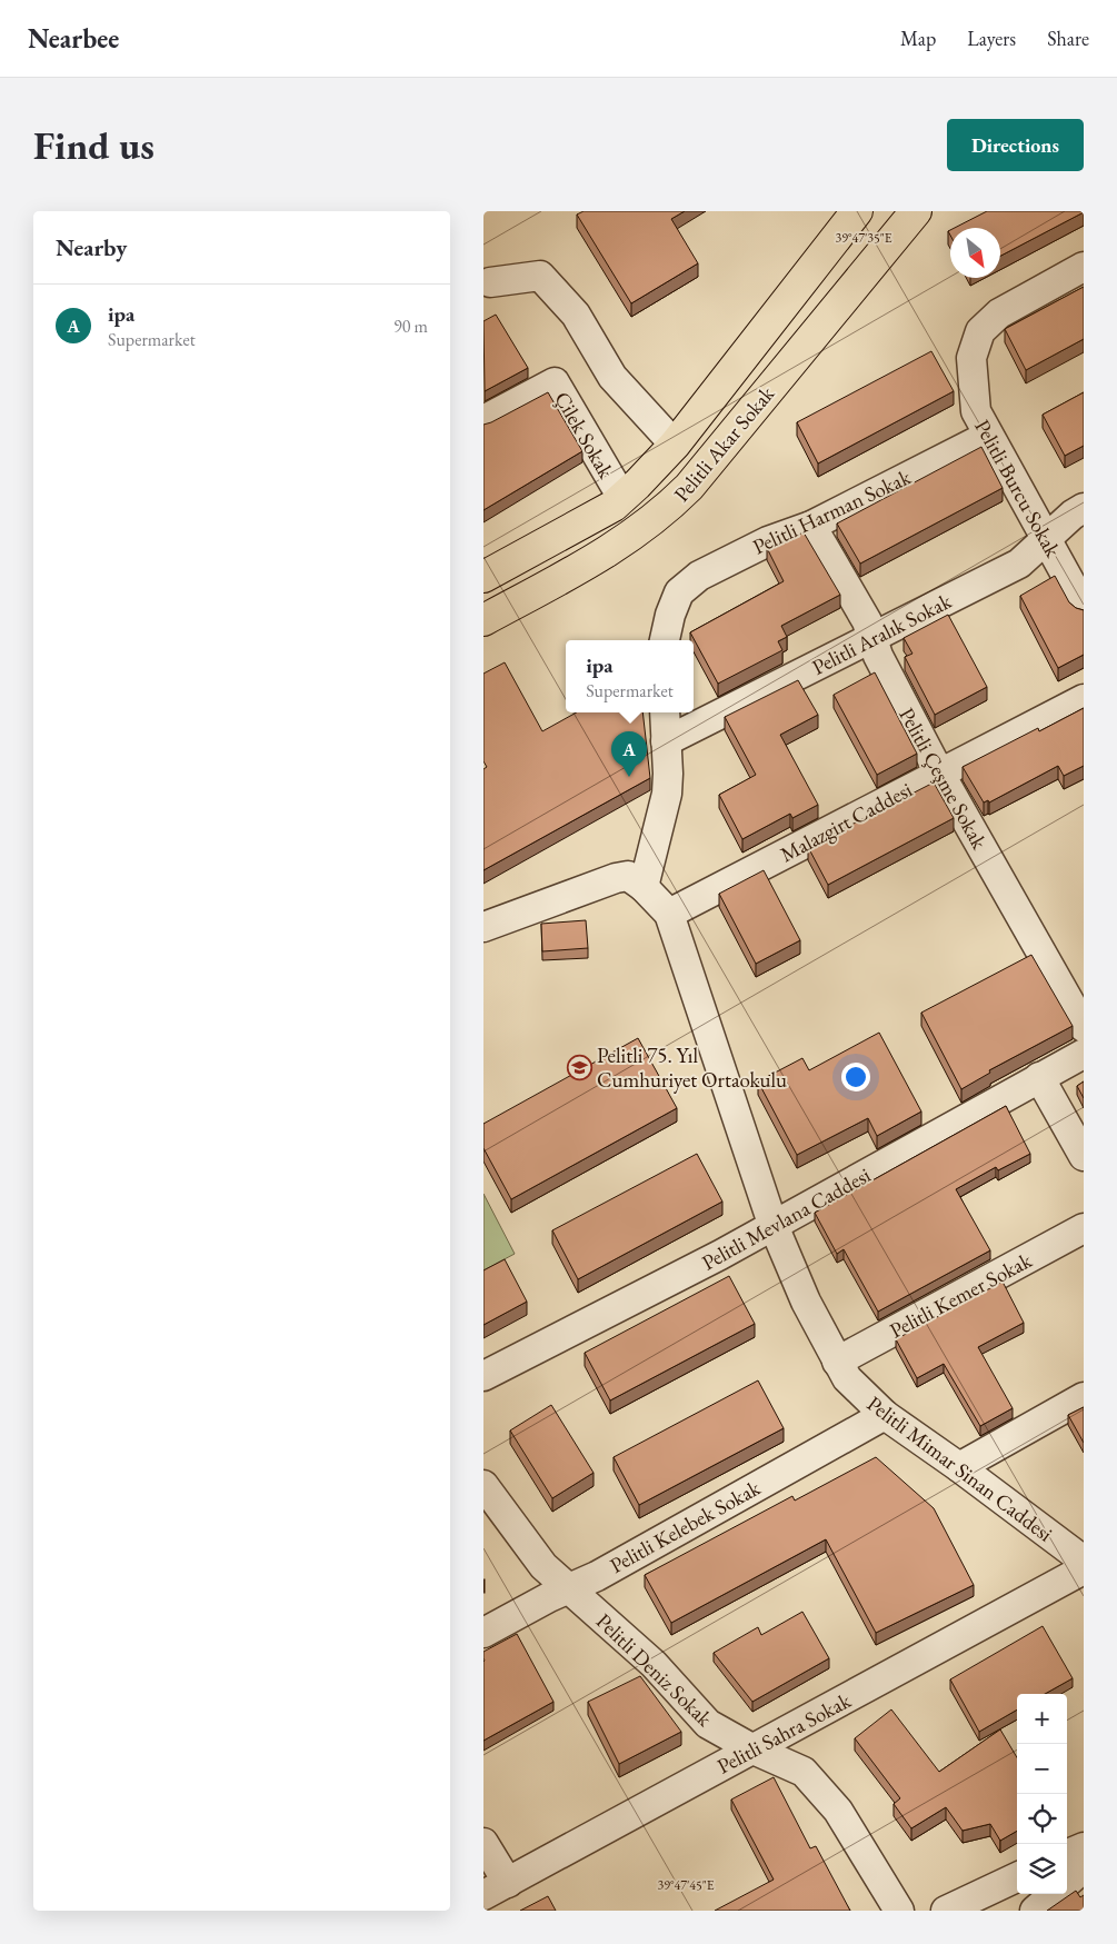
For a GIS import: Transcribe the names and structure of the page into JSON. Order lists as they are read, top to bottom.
{
  "streets": {
    "main road": ["Pelitli Akar Sokak"],
    "street": [
      "Çilek Sokak",
      "Pelitli Burcu Sokak",
      "Pelitli Harman Sokak",
      "Pelitli Aralık Sokak",
      "Pelitli Çeşme Sokak",
      "Malazgirt Caddesi",
      "Pelitli Mevlana Caddesi",
      "Pelitli Kemer Sokak",
      "Pelitli Mimar Sinan Caddesi",
      "Pelitli Kelebek Sokak",
      "Pelitli Deniz Sokak",
      "Pelitli Sahra Sokak"
    ]
  },
  "crossings": [
    ["Çilek Sokak", "Pelitli Akar Sokak"],
    ["Pelitli Burcu Sokak", "Pelitli Harman Sokak"],
    ["Pelitli Burcu Sokak", "Pelitli Aralık Sokak"],
    ["Pelitli Harman Sokak", "Pelitli Çeşme Sokak"],
    ["Pelitli Aralık Sokak", "Pelitli Çeşme Sokak"],
    ["Pelitli Çeşme Sokak", "Malazgirt Caddesi"],
    ["Malazgirt Caddesi", "Pelitli Mimar Sinan Caddesi"],
    ["Pelitli Mevlana Caddesi", "Pelitli Mimar Sinan Caddesi"],
    ["Pelitli Kemer Sokak", "Pelitli Mimar Sinan Caddesi"],
    ["Pelitli Mimar Sinan Caddesi", "Pelitli Kelebek Sokak"],
    ["Pelitli Kelebek Sokak", "Pelitli Deniz Sokak"],
    ["Pelitli Deniz Sokak", "Pelitli Sahra Sokak"]
  ],
  "places": {
    "school or university": ["Pelitli 75. Yıl Cumhuriyet Ortaokulu"]
  },
  "north": "bottom right",
  "page": {
    "header": "Nearbee",
    "nav": ["Map", "Layers", "Share"],
    "buttons": "Directions",
    "title": "Find us",
    "heading": "Nearby",
    "list": [
      {
        "mark": "A",
        "name": "ipa",
        "note": "Supermarket",
        "value": "90 m"
      }
    ],
    "popup": ["ipa", "Supermarket"],
    "pins": "A",
    "map_buttons": ["+", "−"]
  },
  "coordinates": ["39°47'35\"E", "39°47'45\"E"]
}
